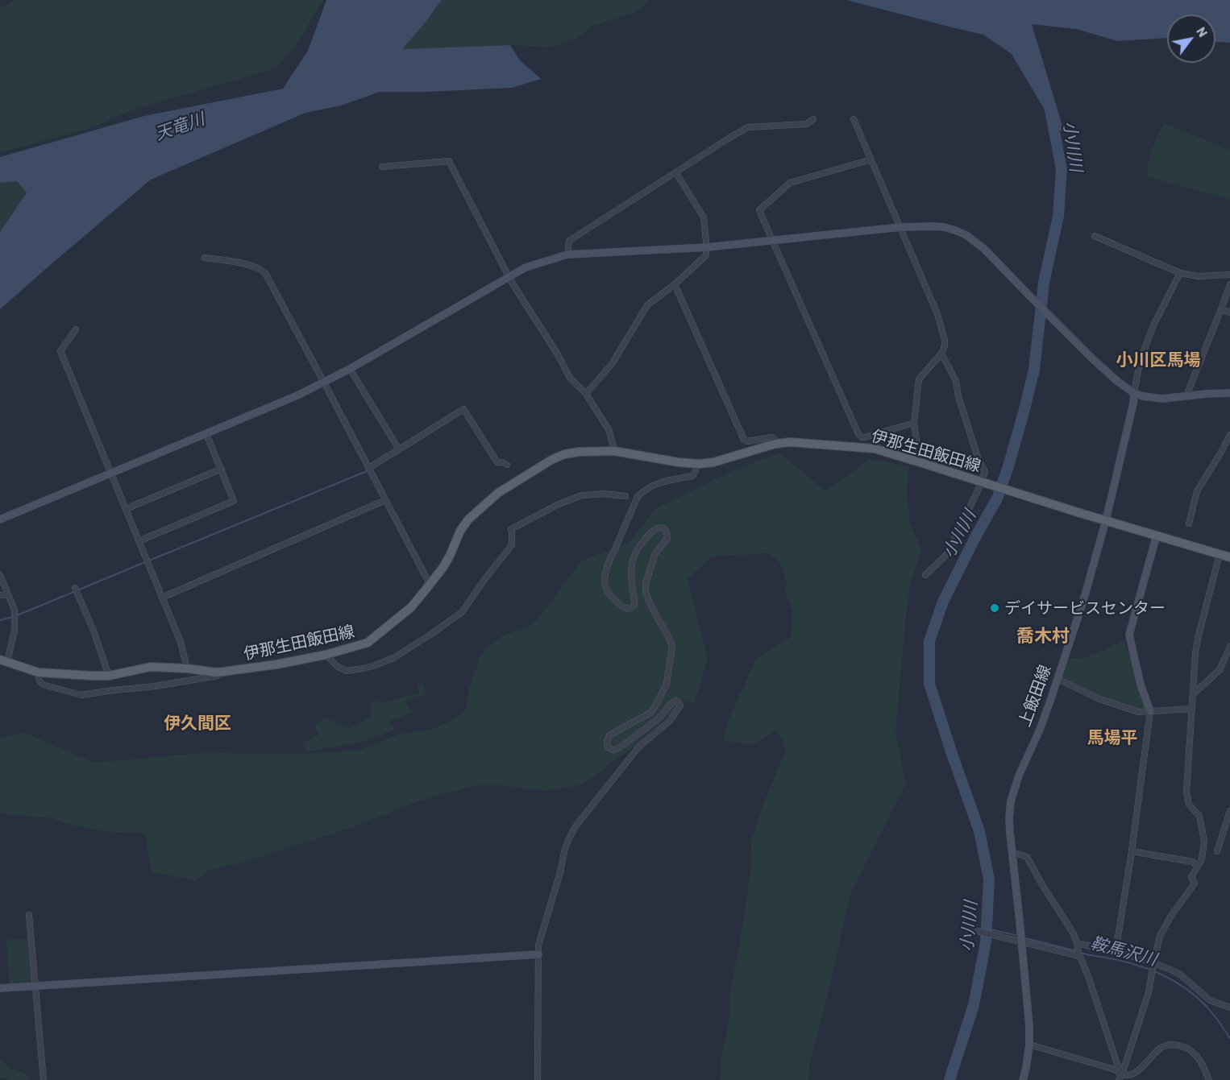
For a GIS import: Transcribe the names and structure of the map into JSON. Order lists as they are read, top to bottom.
{
  "streets": {
    "main road": ["伊那生田飯田線"],
    "street": ["上飯田線"]
  },
  "crossings": [
    ["伊那生田飯田線", "上飯田線"]
  ],
  "districts": [
    "小川区馬場",
    "喬木村",
    "伊久間区",
    "馬場平"
  ],
  "water": ["天竜川", "小川川", "鞍馬沢川"],
  "places": ["デイサービスセンター"],
  "north": "top right"
}
